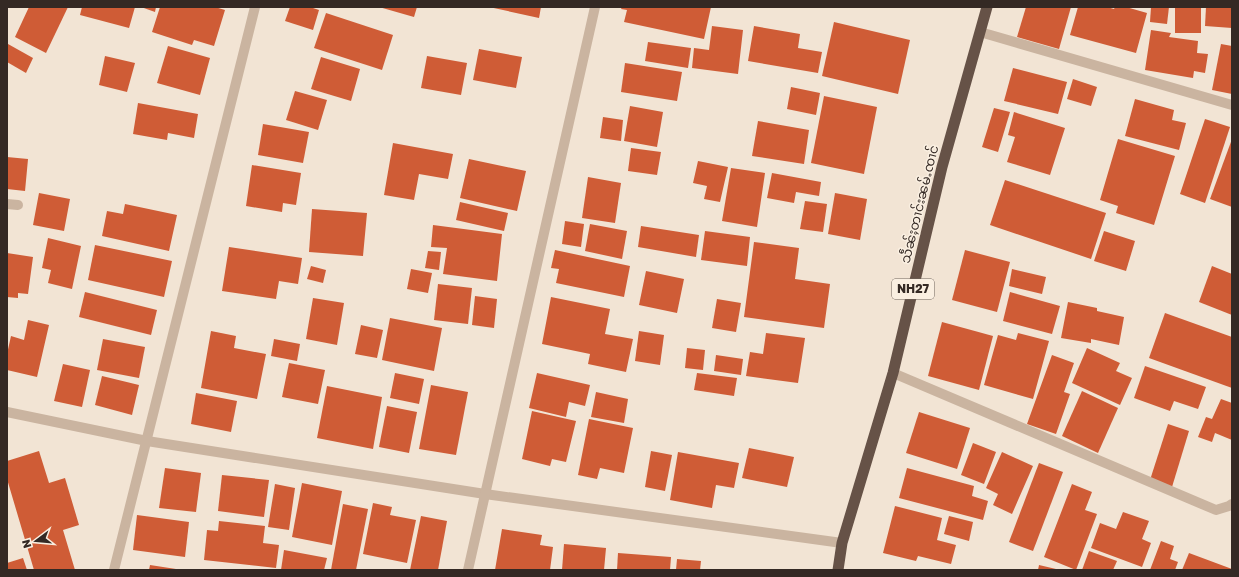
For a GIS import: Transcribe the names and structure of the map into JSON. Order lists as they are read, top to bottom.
{
  "streets": {
    "highway": ["သဵၼ်ႈတၢင်းၼမ်ႉၸၢင်", "NH27"]
  },
  "north": "left"
}
